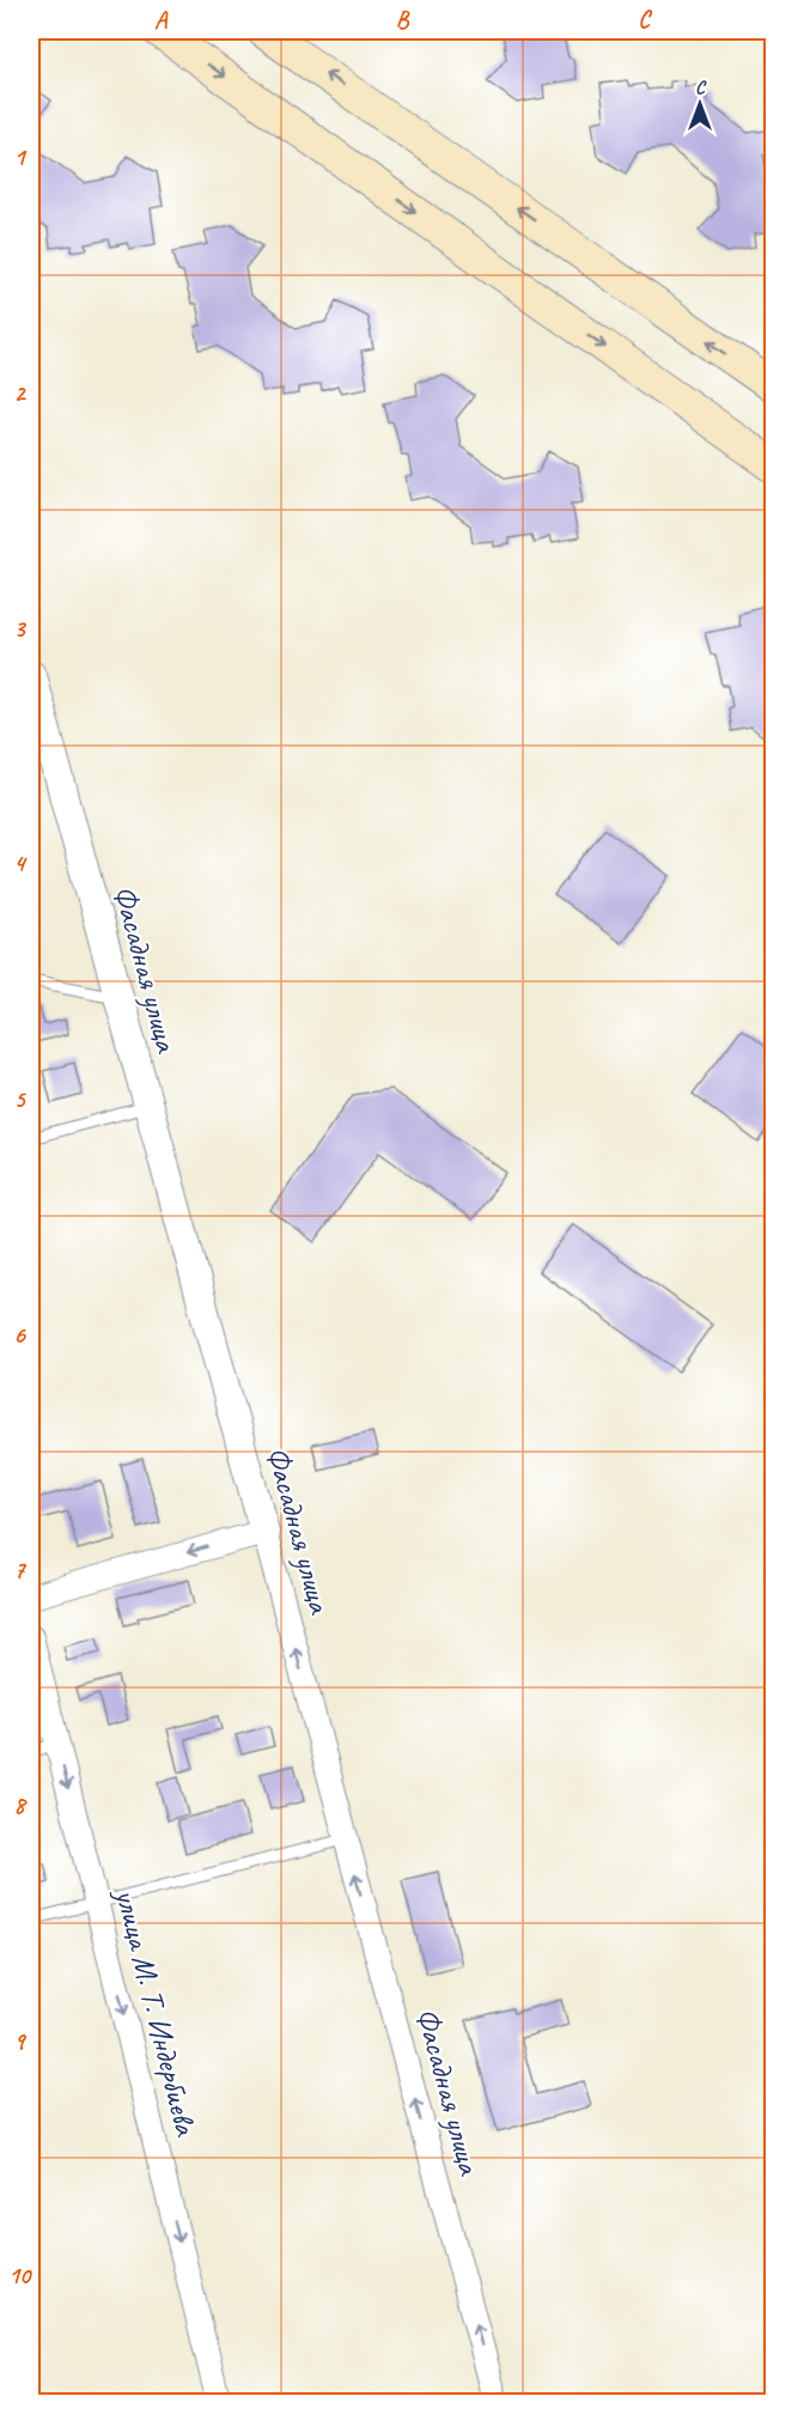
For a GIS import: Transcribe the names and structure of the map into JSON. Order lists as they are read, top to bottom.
{
  "streets": {
    "street": ["Фасадная улица", "улица М. Т. Индербиева"]
  },
  "one_way": ["Фасадная улица", "улица М. Т. Индербиева"],
  "north": "top",
  "grid": {
    "columns": ["A", "B", "C"],
    "rows": [
      "1",
      "2",
      "3",
      "4",
      "5",
      "6",
      "7",
      "8",
      "9",
      "10"
    ]
  }
}
